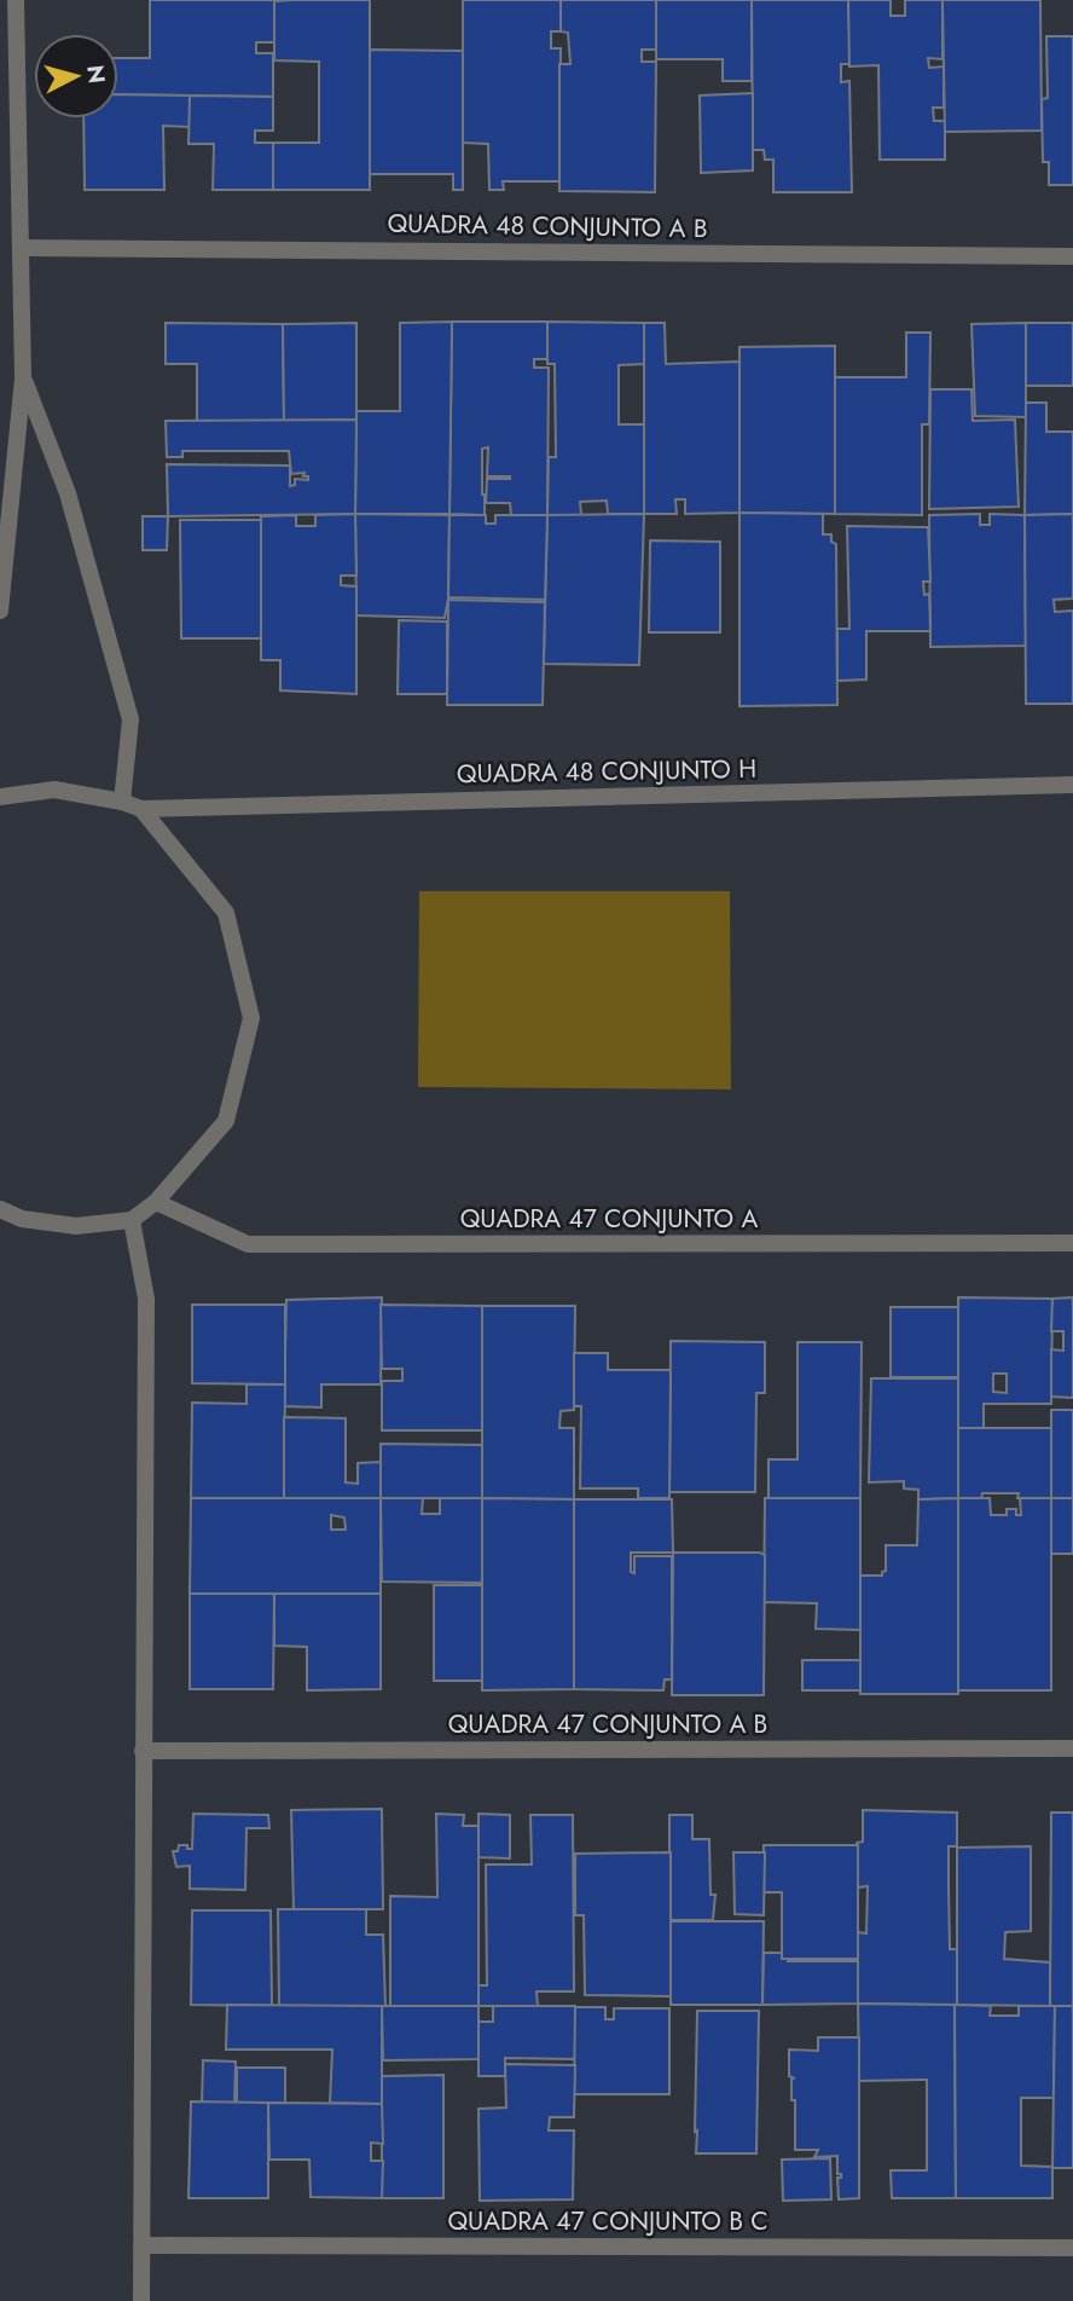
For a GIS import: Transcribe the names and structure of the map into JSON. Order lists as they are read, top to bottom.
{
  "streets": {
    "street": [
      "QUADRA 48 CONJUNTO A B",
      "QUADRA 48 CONJUNTO H",
      "QUADRA 47 CONJUNTO A",
      "QUADRA 47 CONJUNTO A B",
      "QUADRA 47 CONJUNTO B C"
    ]
  },
  "north": "right"
}
